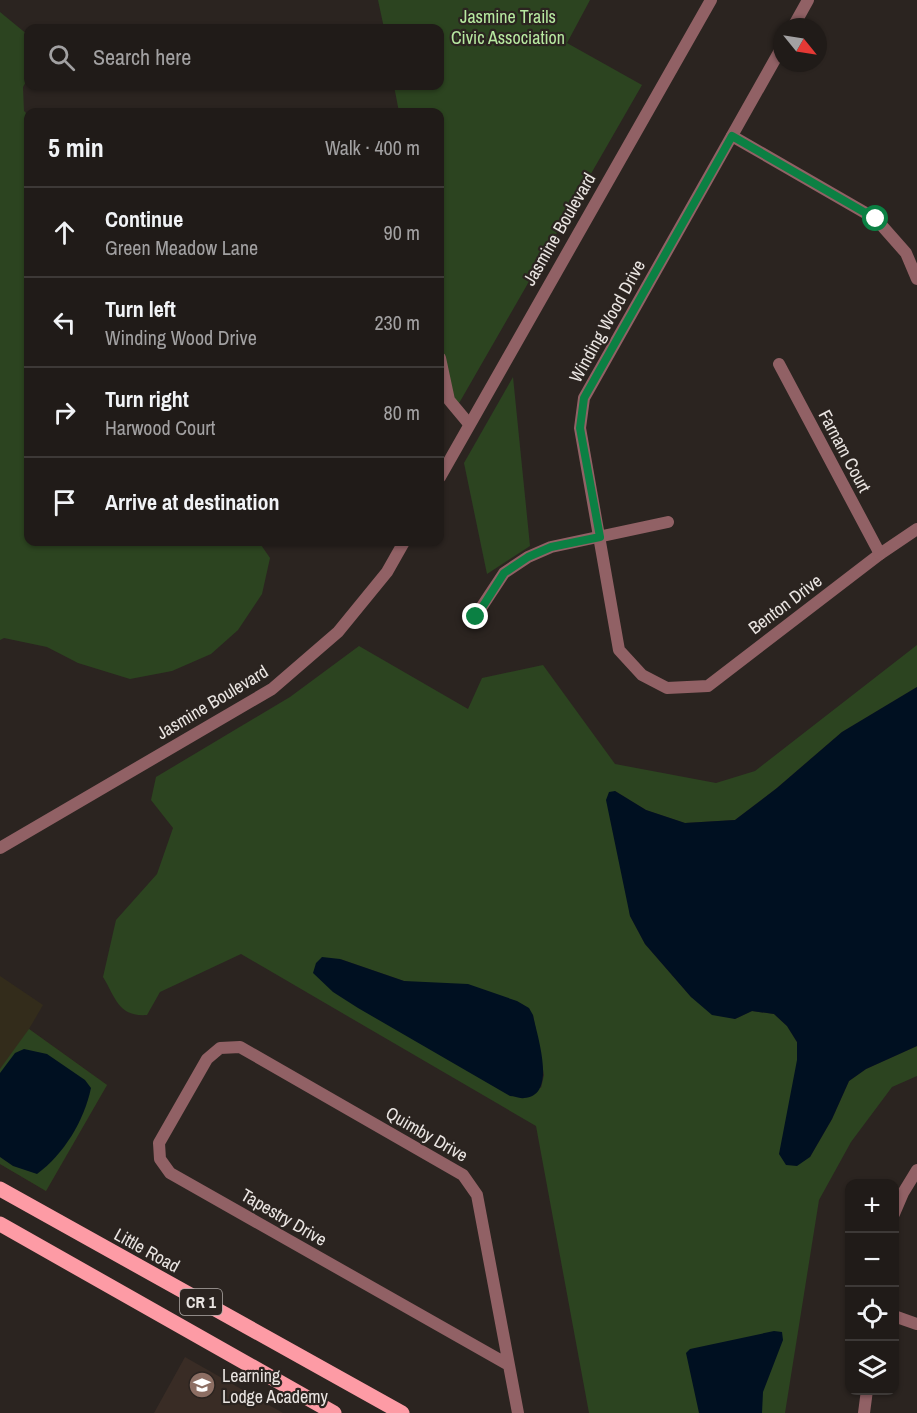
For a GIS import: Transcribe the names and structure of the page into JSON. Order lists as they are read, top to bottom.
{
  "streets": {
    "main road": ["Little Road", "CR 1"],
    "street": [
      "Jasmine Boulevard",
      "Winding Wood Drive",
      "Farnam Court",
      "Benton Drive",
      "Quimby Drive",
      "Tapestry Drive"
    ]
  },
  "crossings": [
    ["Winding Wood Drive", "Benton Drive"],
    ["Farnam Court", "Benton Drive"],
    ["Quimby Drive", "Tapestry Drive"]
  ],
  "parks": ["Jasmine Trails Civic Association"],
  "places": {
    "school or university": ["Learning Lodge Academy"]
  },
  "north": "bottom right",
  "page": {
    "search": "Search here",
    "heading": ["5 min", "Walk · 400 m"],
    "list": [
      ["Continue", "Green Meadow Lane", "90 m"],
      ["Turn left", "Winding Wood Drive", "230 m"],
      ["Turn right", "Harwood Court", "80 m"],
      "Arrive at destination"
    ],
    "map_buttons": ["+", "−"]
  }
}
